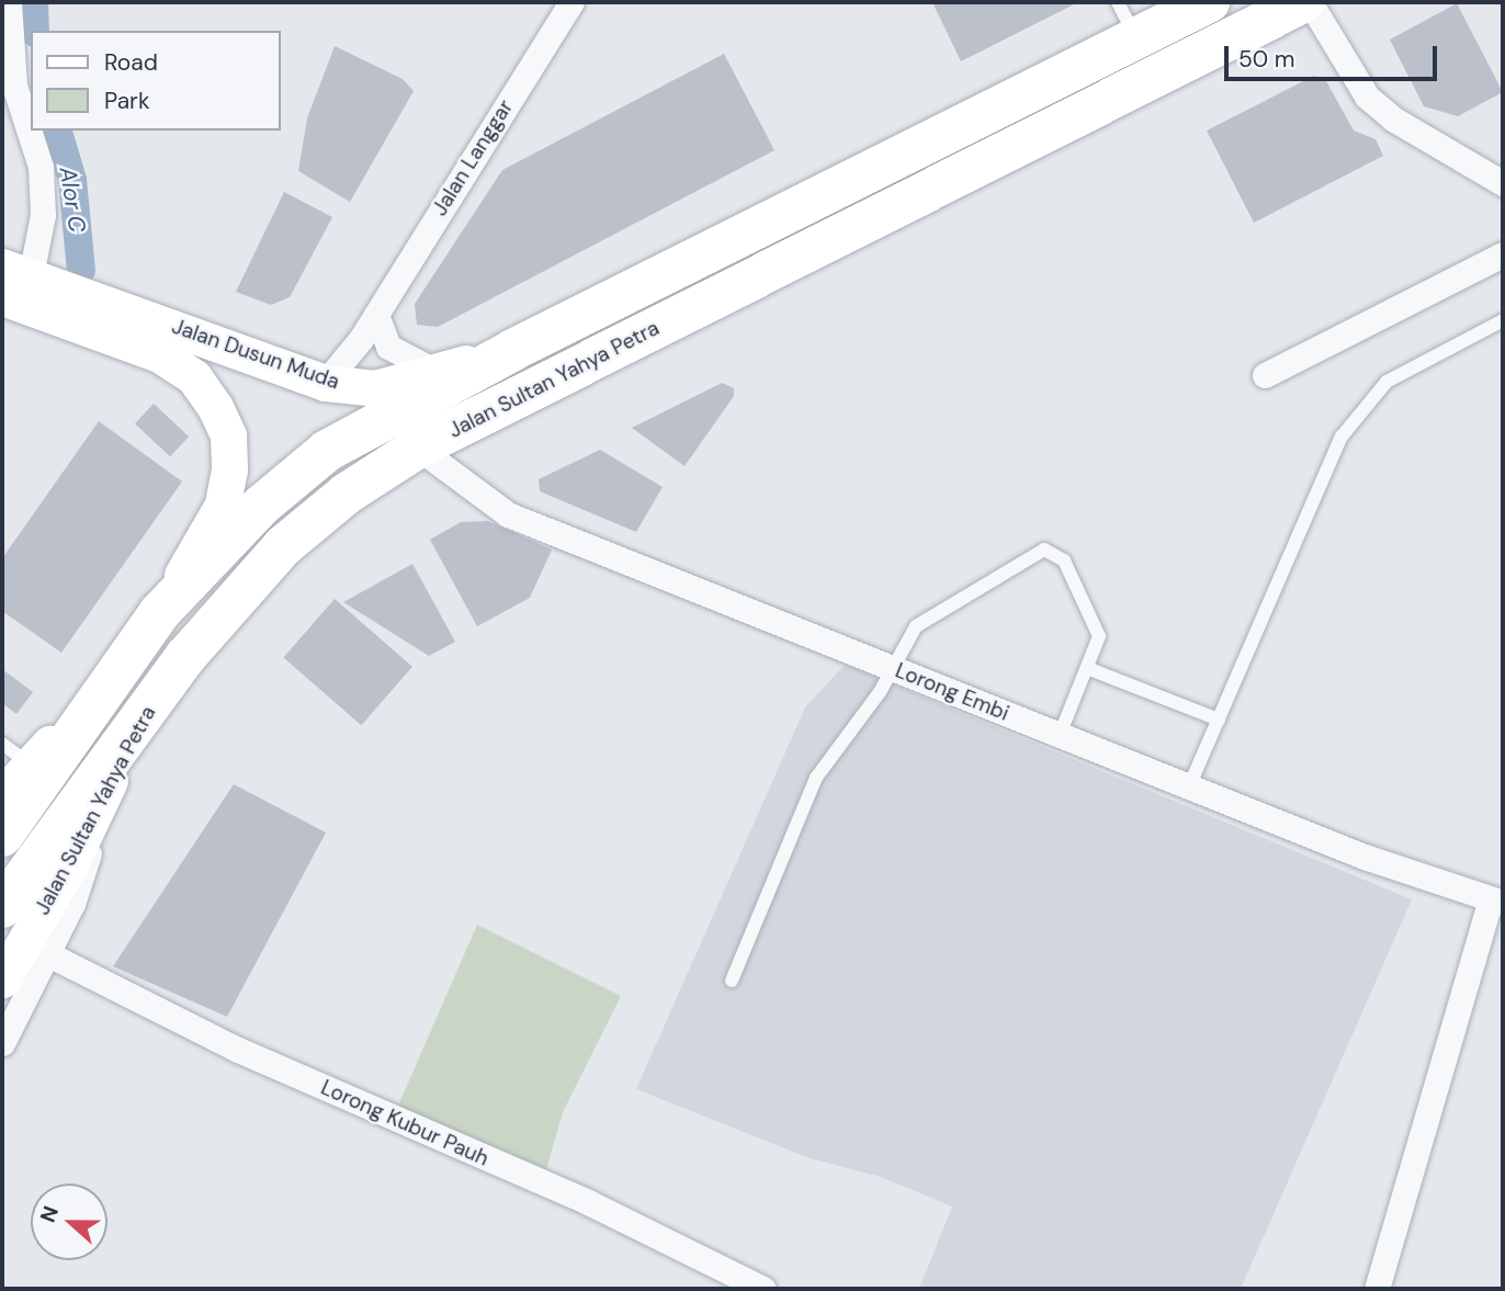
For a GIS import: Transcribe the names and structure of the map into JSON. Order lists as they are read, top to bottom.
{
  "streets": {
    "highway": ["Jalan Sultan Yahya Petra"],
    "main road": ["Jalan Dusun Muda"],
    "street": ["Jalan Langgar", "Lorong Embi", "Lorong Kubur Pauh"]
  },
  "crossings": [
    ["Jalan Langgar", "Jalan Dusun Muda"],
    ["Jalan Dusun Muda", "Jalan Sultan Yahya Petra"],
    ["Jalan Sultan Yahya Petra", "Lorong Embi"]
  ],
  "water": ["Alor C"],
  "legend": ["Road", "Park"],
  "scale_bar": "50 m",
  "north": "left"
}
